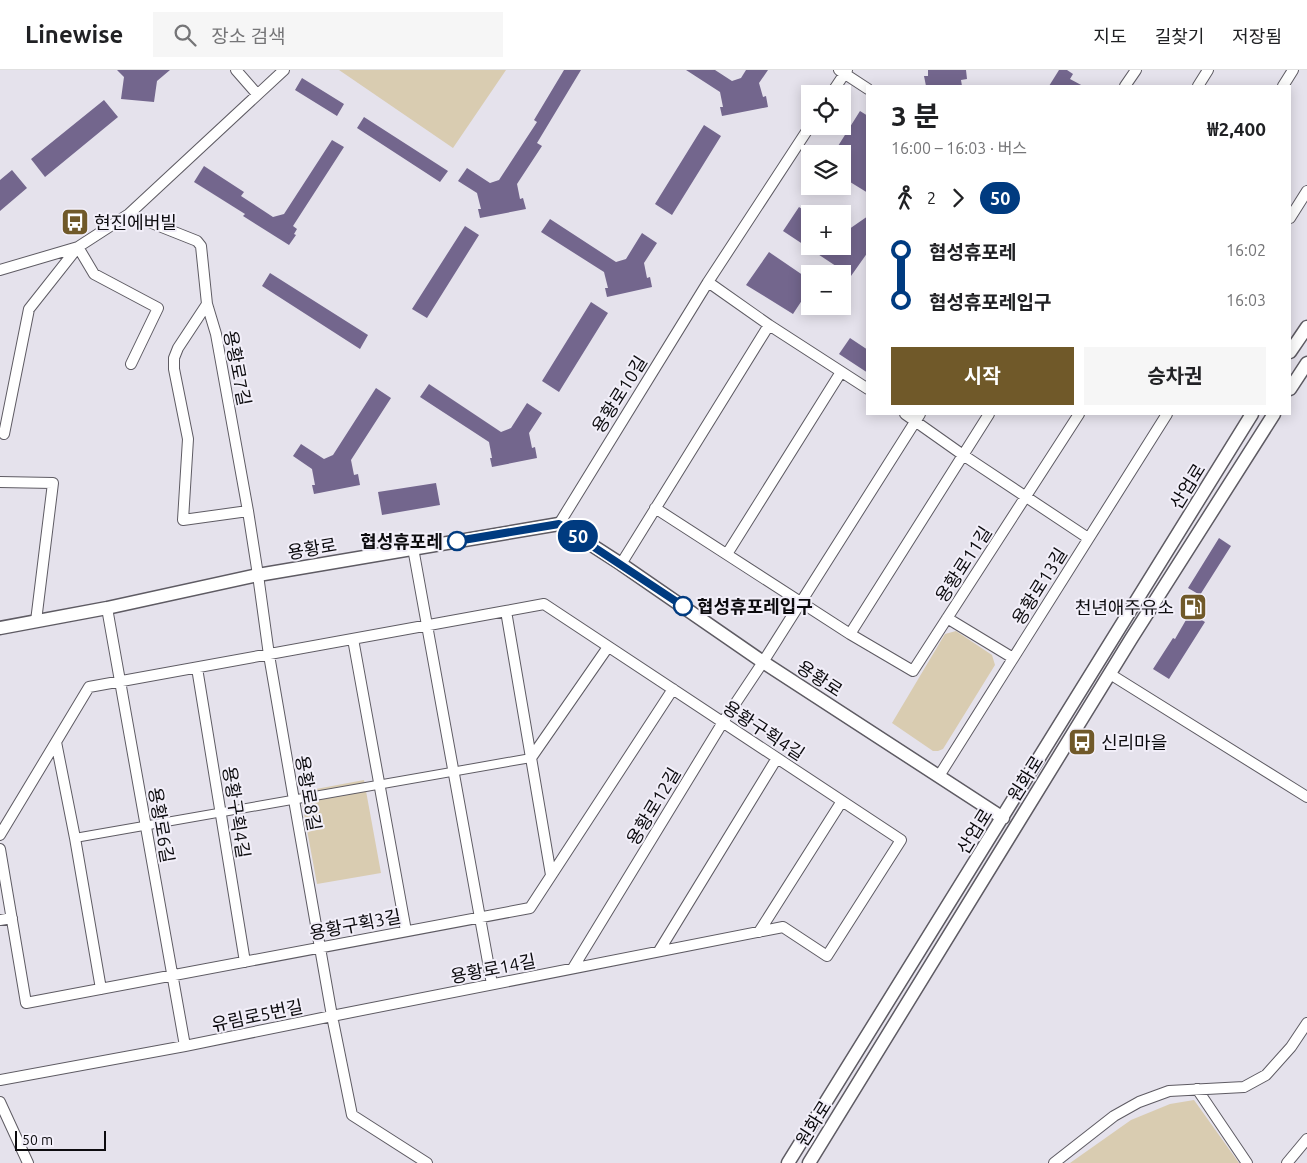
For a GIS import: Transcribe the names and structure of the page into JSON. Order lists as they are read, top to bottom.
{
  "streets": {
    "street": [
      "용황로7길",
      "용황로10길",
      "산업로",
      "용황로",
      "용황로11길",
      "용황로13길",
      "용황구획4길",
      "원화로",
      "용황로8길",
      "용황로12길",
      "용황로6길",
      "용황구획3길",
      "용황로14길",
      "유림로5번길"
    ]
  },
  "crossings": [
    ["용황로7길", "용황로"],
    ["용황로7길", "용황로8길"],
    ["용황로10길", "용황로"],
    ["산업로", "용황로"],
    ["용황로", "용황로13길"],
    ["용황로", "용황로8길"],
    ["용황로", "용황로12길"],
    ["용황로", "용황로6길"],
    ["용황구획4길", "용황로8길"],
    ["용황구획4길", "용황로12길"],
    ["용황구획4길", "용황로6길"],
    ["용황구획4길", "용황구획3길"],
    ["용황구획4길", "용황로14길"],
    ["용황로8길", "용황구획3길"],
    ["용황로8길", "용황로14길"],
    ["용황로8길", "유림로5번길"],
    ["용황로12길", "용황로14길"],
    ["용황로6길", "용황구획3길"],
    ["용황로6길", "유림로5번길"],
    ["용황로14길", "유림로5번길"]
  ],
  "places": {
    "bus stop": ["현진에버빌", "신리마을"],
    "other": ["협성휴포레", "협성휴포레입구"],
    "fuel station": ["천년애주유소"]
  },
  "lines": ["bus line 50"],
  "scale_bar": "50 m",
  "page": {
    "header": "Linewise",
    "search": "장소 검색",
    "nav": ["지도", "길찾기", "저장됨"],
    "on_map": "50",
    "map_buttons": ["+", "−"],
    "heading": ["3 분", "16:00 – 16:03 · 버스", "₩2,400"],
    "legs": ["2", "50"],
    "list": [
      {
        "name": "협성휴포레",
        "value": "16:02"
      },
      {
        "name": "협성휴포레입구",
        "value": "16:03"
      }
    ],
    "buttons": ["시작", "승차권"],
    "scale": "50 m"
  }
}
